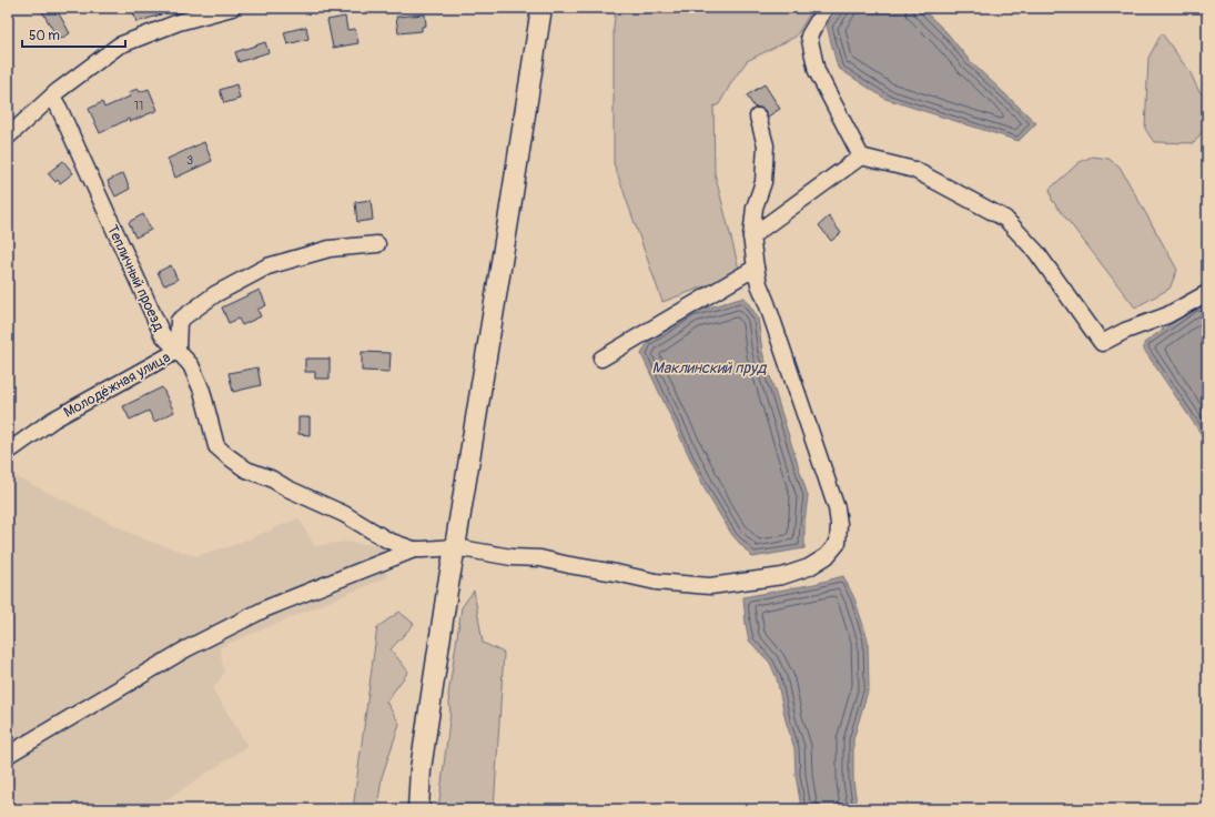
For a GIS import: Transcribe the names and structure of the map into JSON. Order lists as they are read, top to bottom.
{
  "streets": {
    "street": ["Тепличный проезд", "Молодёжная улица"]
  },
  "crossings": [
    ["Тепличный проезд", "Молодёжная улица"]
  ],
  "water": ["Маклинский пруд"],
  "house_numbers": ["11", "3"],
  "scale_bar": "50 m"
}
